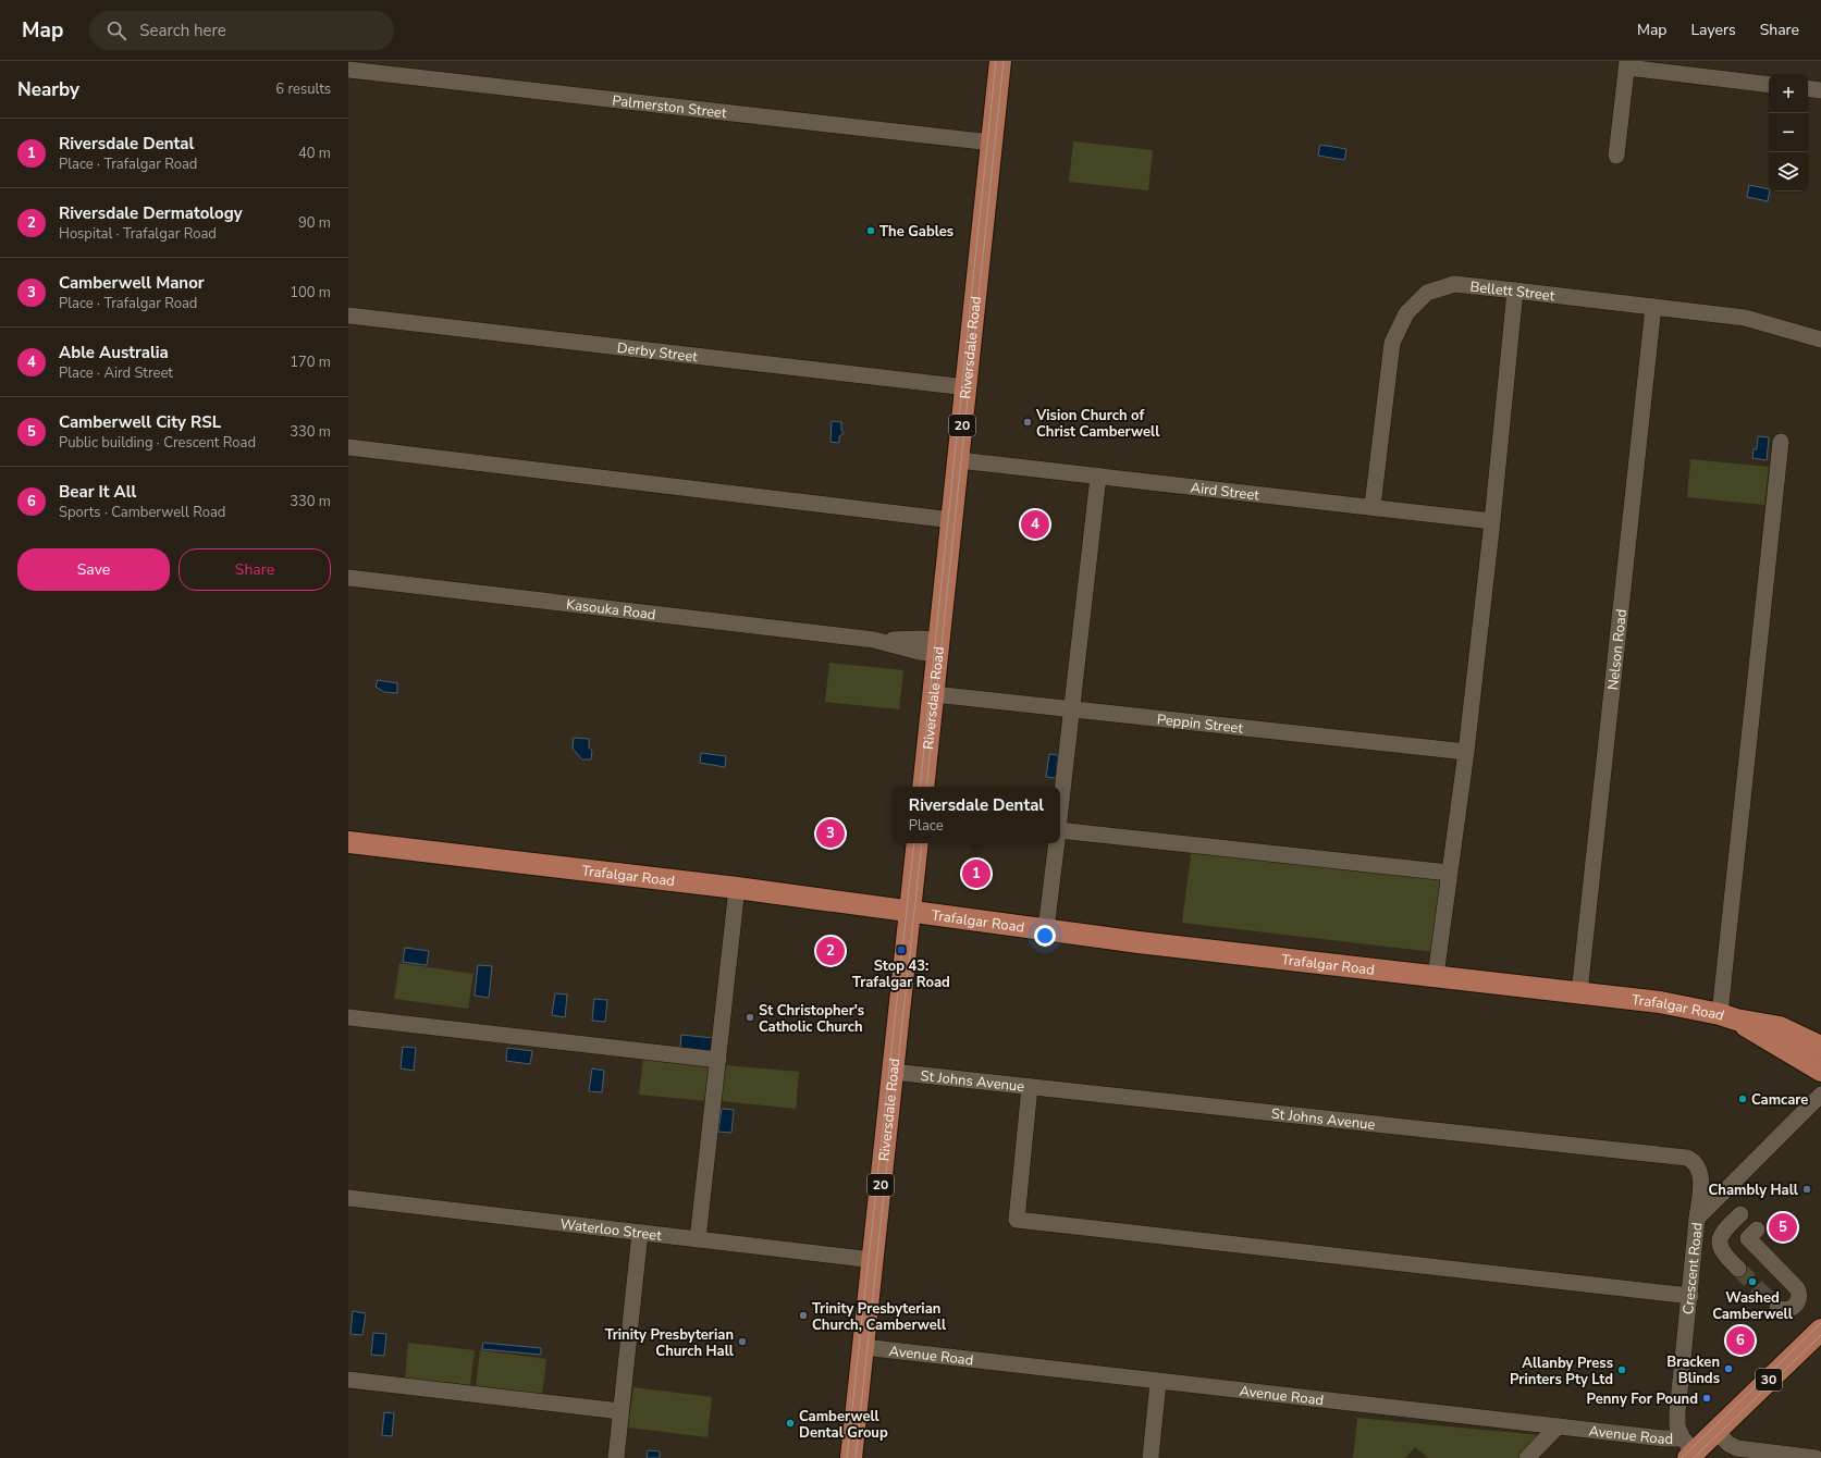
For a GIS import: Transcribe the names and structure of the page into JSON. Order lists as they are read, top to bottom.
{
  "streets": {
    "main road": [
      "Riversdale Road",
      "20",
      "Trafalgar Road",
      "30"
    ],
    "street": [
      "Palmerston Street",
      "Bellett Street",
      "Derby Street",
      "Aird Street",
      "Kasouka Road",
      "Nelson Road",
      "Peppin Street",
      "St Johns Avenue",
      "Waterloo Street",
      "Crescent Road",
      "Avenue Road"
    ]
  },
  "crossings": [
    ["Palmerston Street", "Riversdale Road"],
    ["Bellett Street", "Aird Street"],
    ["Bellett Street", "Nelson Road"],
    ["Riversdale Road", "Derby Street"],
    ["Riversdale Road", "Aird Street"],
    ["Riversdale Road", "Kasouka Road"],
    ["Riversdale Road", "Peppin Street"],
    ["Riversdale Road", "Trafalgar Road"],
    ["Riversdale Road", "St Johns Avenue"],
    ["Riversdale Road", "Waterloo Street"],
    ["Riversdale Road", "Avenue Road"],
    ["Nelson Road", "Trafalgar Road"],
    ["St Johns Avenue", "Crescent Road"],
    ["Crescent Road", "Avenue Road"],
    ["Crescent Road", "30"],
    ["Avenue Road", "30"]
  ],
  "places": {
    "other": [
      "The Gables",
      "Vision Church of Christ Camberwell",
      "St Christopher's Catholic Church",
      "Camcare",
      "Chambly Hall",
      "Washed Camberwell",
      "Trinity Presbyterian Church, Camberwell",
      "Trinity Presbyterian Church Hall",
      "Bracken Blinds",
      "Allanby Press Printers Pty Ltd",
      "Penny For Pound",
      "Camberwell Dental Group"
    ],
    "transit": ["Stop 43: Trafalgar Road"]
  },
  "page": {
    "header": "Map",
    "search": "Search here",
    "nav": ["Map", "Layers", "Share"],
    "heading": ["Nearby", "6 results"],
    "map_buttons": ["+", "−"],
    "list": [
      {
        "mark": "1",
        "name": "Riversdale Dental",
        "note": "Place · Trafalgar Road",
        "value": "40 m"
      },
      {
        "mark": "2",
        "name": "Riversdale Dermatology",
        "note": "Hospital · Trafalgar Road",
        "value": "90 m"
      },
      {
        "mark": "3",
        "name": "Camberwell Manor",
        "note": "Place · Trafalgar Road",
        "value": "100 m"
      },
      {
        "mark": "4",
        "name": "Able Australia",
        "note": "Place · Aird Street",
        "value": "170 m"
      },
      {
        "mark": "5",
        "name": "Camberwell City RSL",
        "note": "Public building · Crescent Road",
        "value": "330 m"
      },
      {
        "mark": "6",
        "name": "Bear It All",
        "note": "Sports · Camberwell Road",
        "value": "330 m"
      }
    ],
    "pins": [
      "4",
      "3",
      "1",
      "2",
      "5",
      "6"
    ],
    "buttons": ["Save", "Share"],
    "popup": ["Riversdale Dental", "Place"]
  }
}
